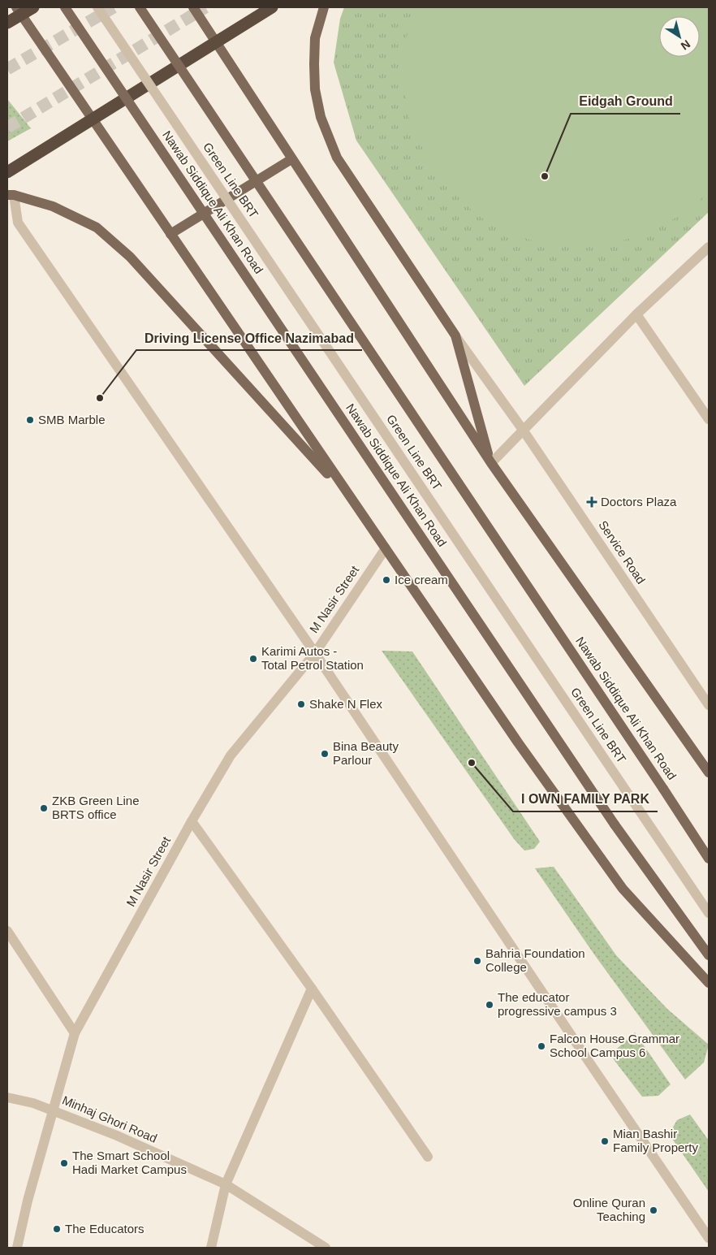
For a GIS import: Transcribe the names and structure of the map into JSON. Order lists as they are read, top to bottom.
{
  "streets": {
    "main road": ["Nawab Siddique Ali Khan Road"],
    "street": [
      "Green Line BRT",
      "Service Road",
      "M Nasir Street",
      "Minhaj Ghori Road"
    ]
  },
  "crossings": [
    ["M Nasir Street", "Minhaj Ghori Road"]
  ],
  "places": {
    "other": [
      "Eidgah Ground",
      "Driving License Office Nazimabad",
      "SMB Marble",
      "Ice cream",
      "Karimi Autos - Total Petrol Station",
      "Shake N Flex",
      "Bina Beauty Parlour",
      "I OWN FAMILY PARK",
      "ZKB Green Line BRTS office",
      "Bahria Foundation College",
      "The educator progressive campus 3",
      "Falcon House Grammar School Campus 6",
      "Mian Bashir Family Property",
      "The Smart School Hadi Market Campus",
      "Online Quran Teaching",
      "The Educators"
    ],
    "health": ["Doctors Plaza"]
  },
  "north": "bottom right"
}
